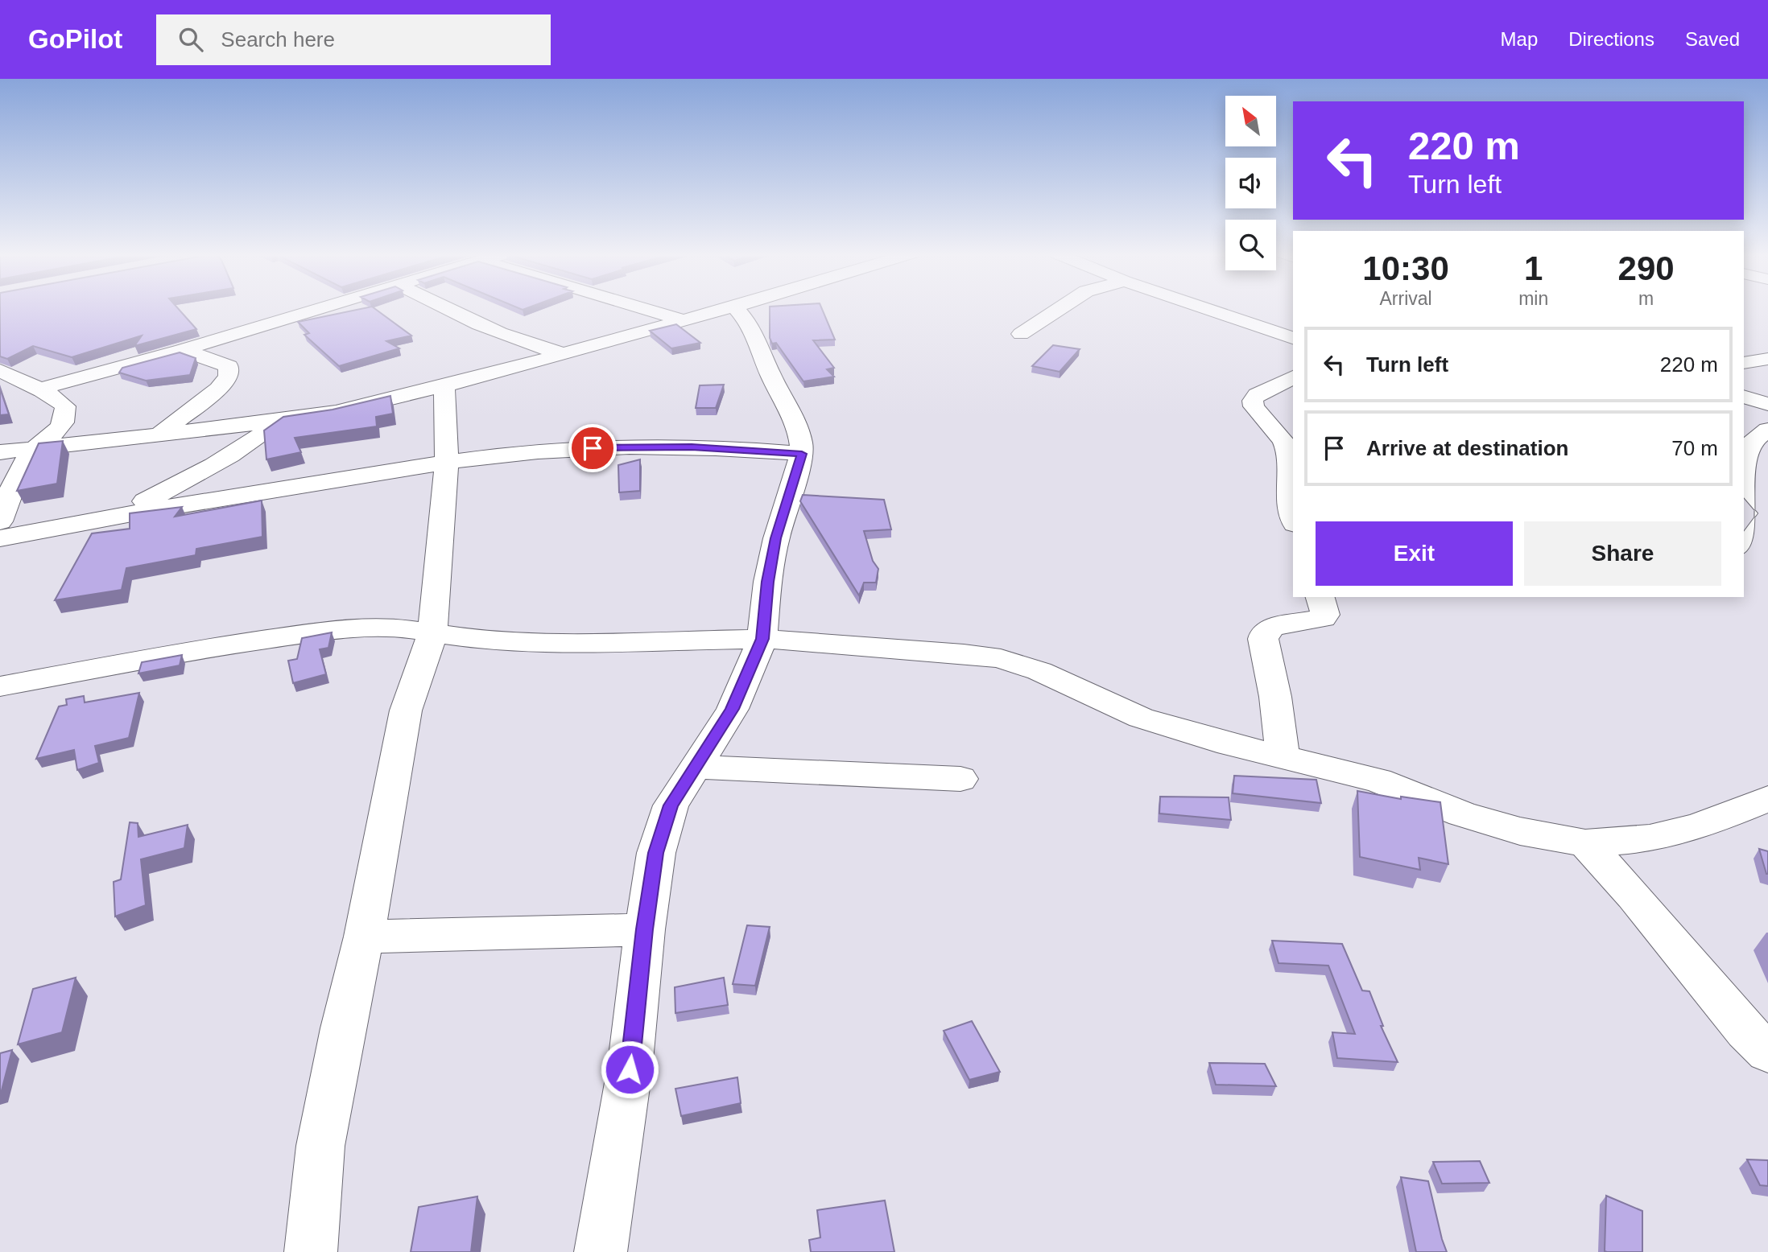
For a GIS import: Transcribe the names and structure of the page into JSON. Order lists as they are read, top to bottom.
{
  "north": "top left",
  "page": {
    "header": "GoPilot",
    "search": "Search here",
    "nav": ["Map", "Directions", "Saved"],
    "turn": ["220 m", "Turn left"],
    "eta": [
      "10:30",
      "Arrival",
      "1",
      "min",
      "290",
      "m"
    ],
    "list": [
      {
        "name": "Turn left",
        "value": "220 m"
      },
      {
        "name": "Arrive at destination",
        "value": "70 m"
      }
    ],
    "buttons": ["Exit", "Share"]
  }
}
